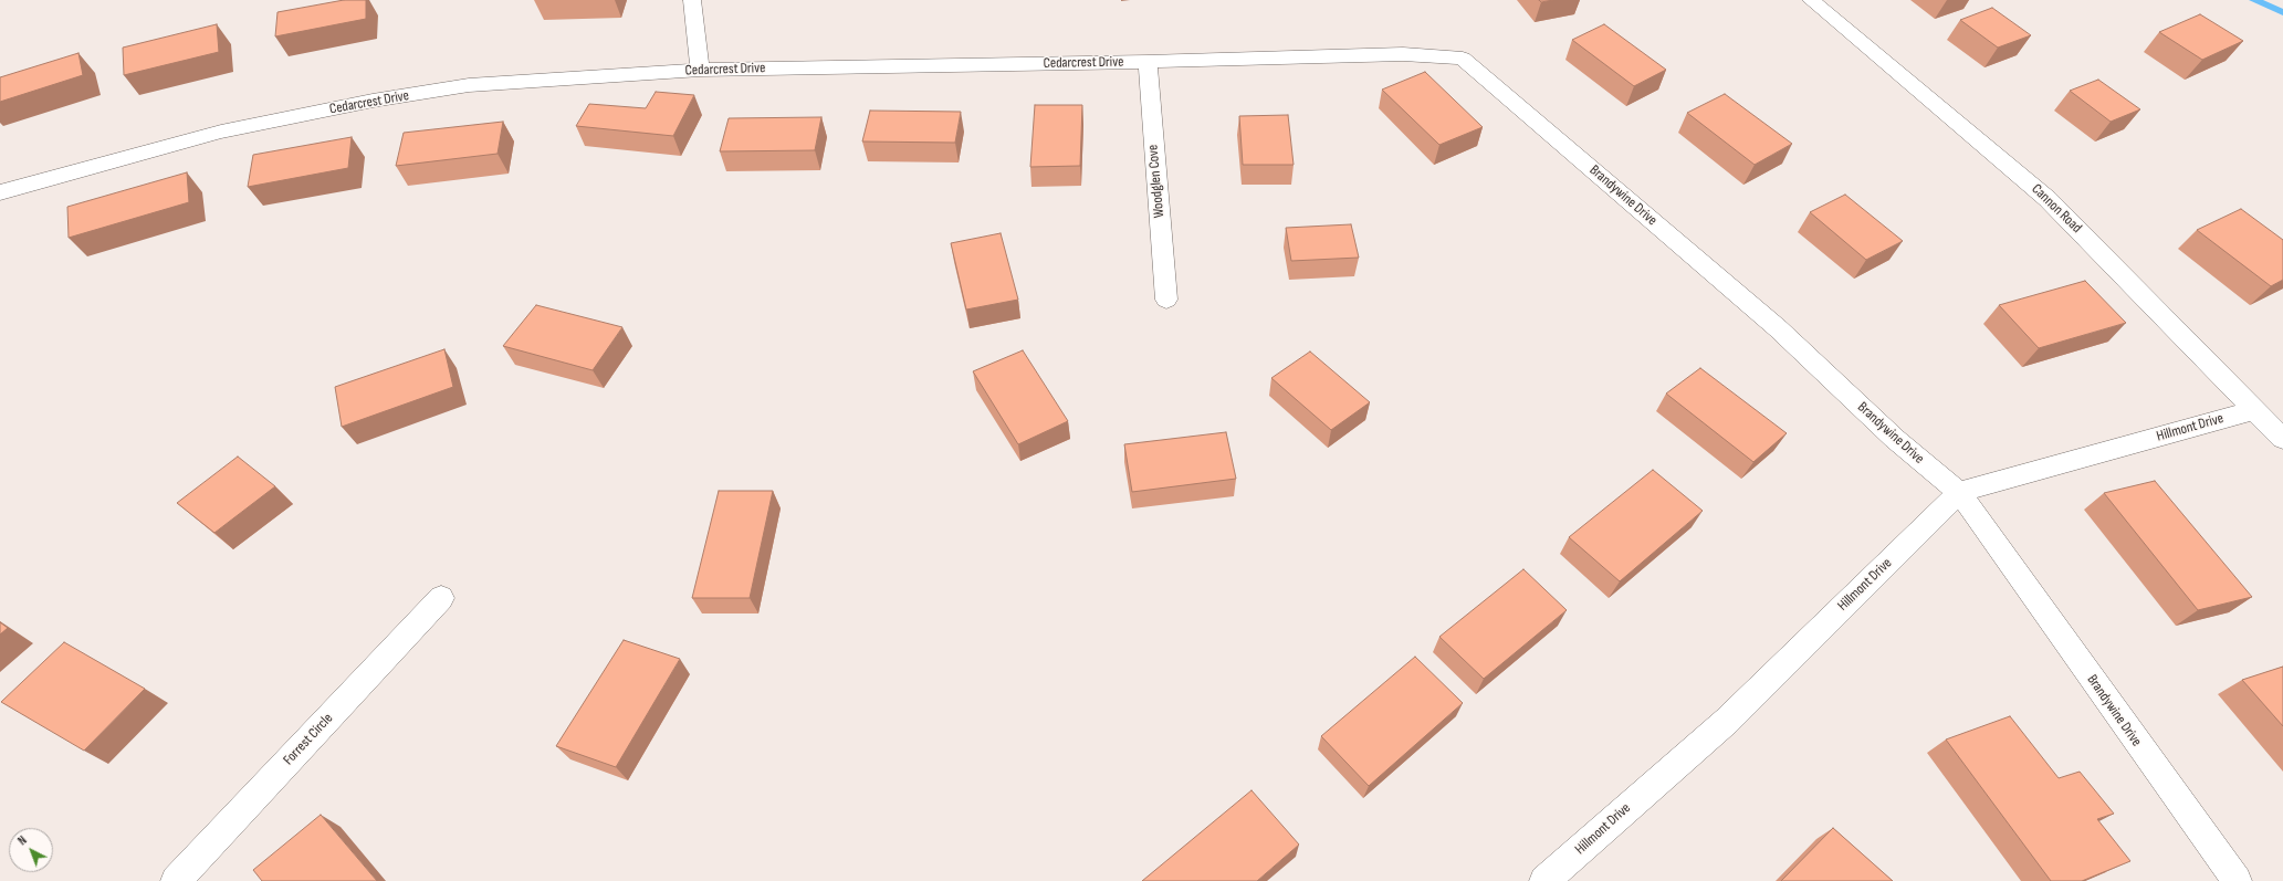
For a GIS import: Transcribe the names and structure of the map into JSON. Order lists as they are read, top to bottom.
{
  "streets": {
    "street": [
      "Cedarcrest Drive",
      "Woodglen Cove",
      "Brandywine Drive",
      "Cannon Road",
      "Hillmont Drive",
      "Forrest Circle"
    ]
  },
  "crossings": [
    ["Cedarcrest Drive", "Woodglen Cove"],
    ["Cedarcrest Drive", "Brandywine Drive"],
    ["Brandywine Drive", "Hillmont Drive"],
    ["Cannon Road", "Hillmont Drive"]
  ],
  "north": "top left"
}
